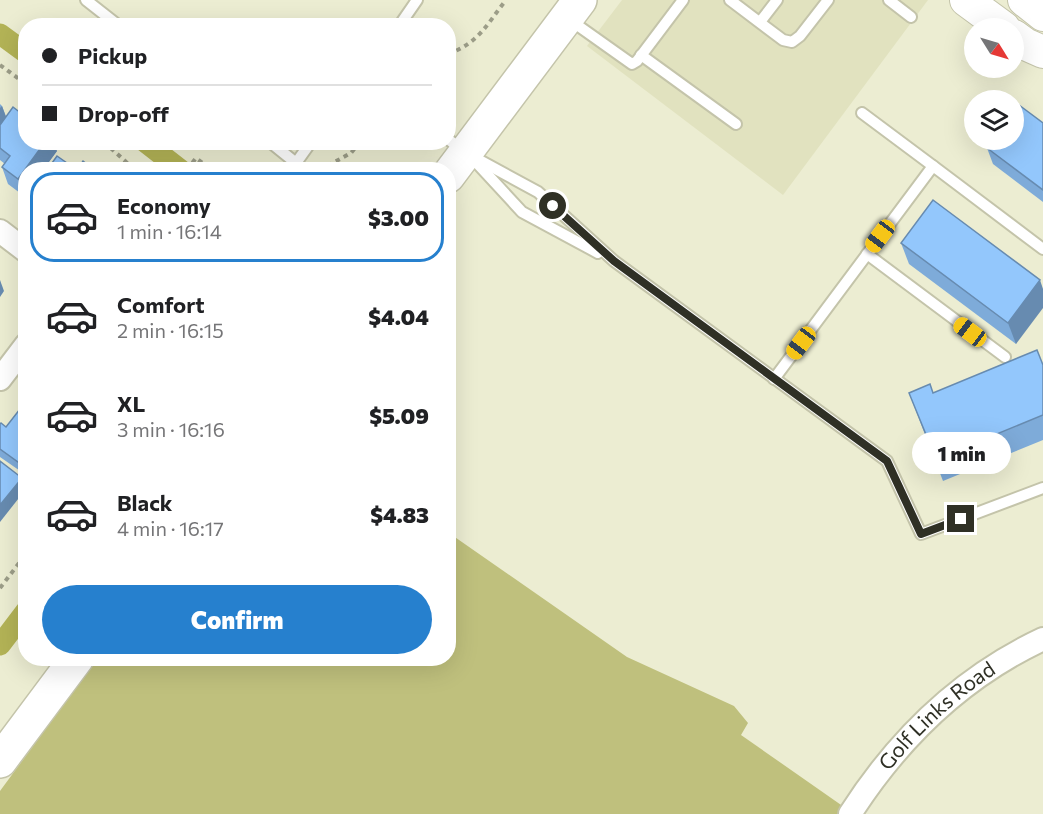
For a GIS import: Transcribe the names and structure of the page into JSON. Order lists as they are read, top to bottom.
{
  "streets": {
    "street": ["Golf Links Road"]
  },
  "north": "bottom right",
  "page": {
    "banner": ["Pickup", "Drop-off"],
    "list": [
      {
        "name": "Economy",
        "note": "1 min · 16:14",
        "value": "$3.00"
      },
      {
        "name": "Comfort",
        "note": "2 min · 16:15",
        "value": "$4.04"
      },
      {
        "name": "XL",
        "note": "3 min · 16:16",
        "value": "$5.09"
      },
      {
        "name": "Black",
        "note": "4 min · 16:17",
        "value": "$4.83"
      }
    ],
    "bubble": "1 min",
    "buttons": "Confirm"
  }
}
